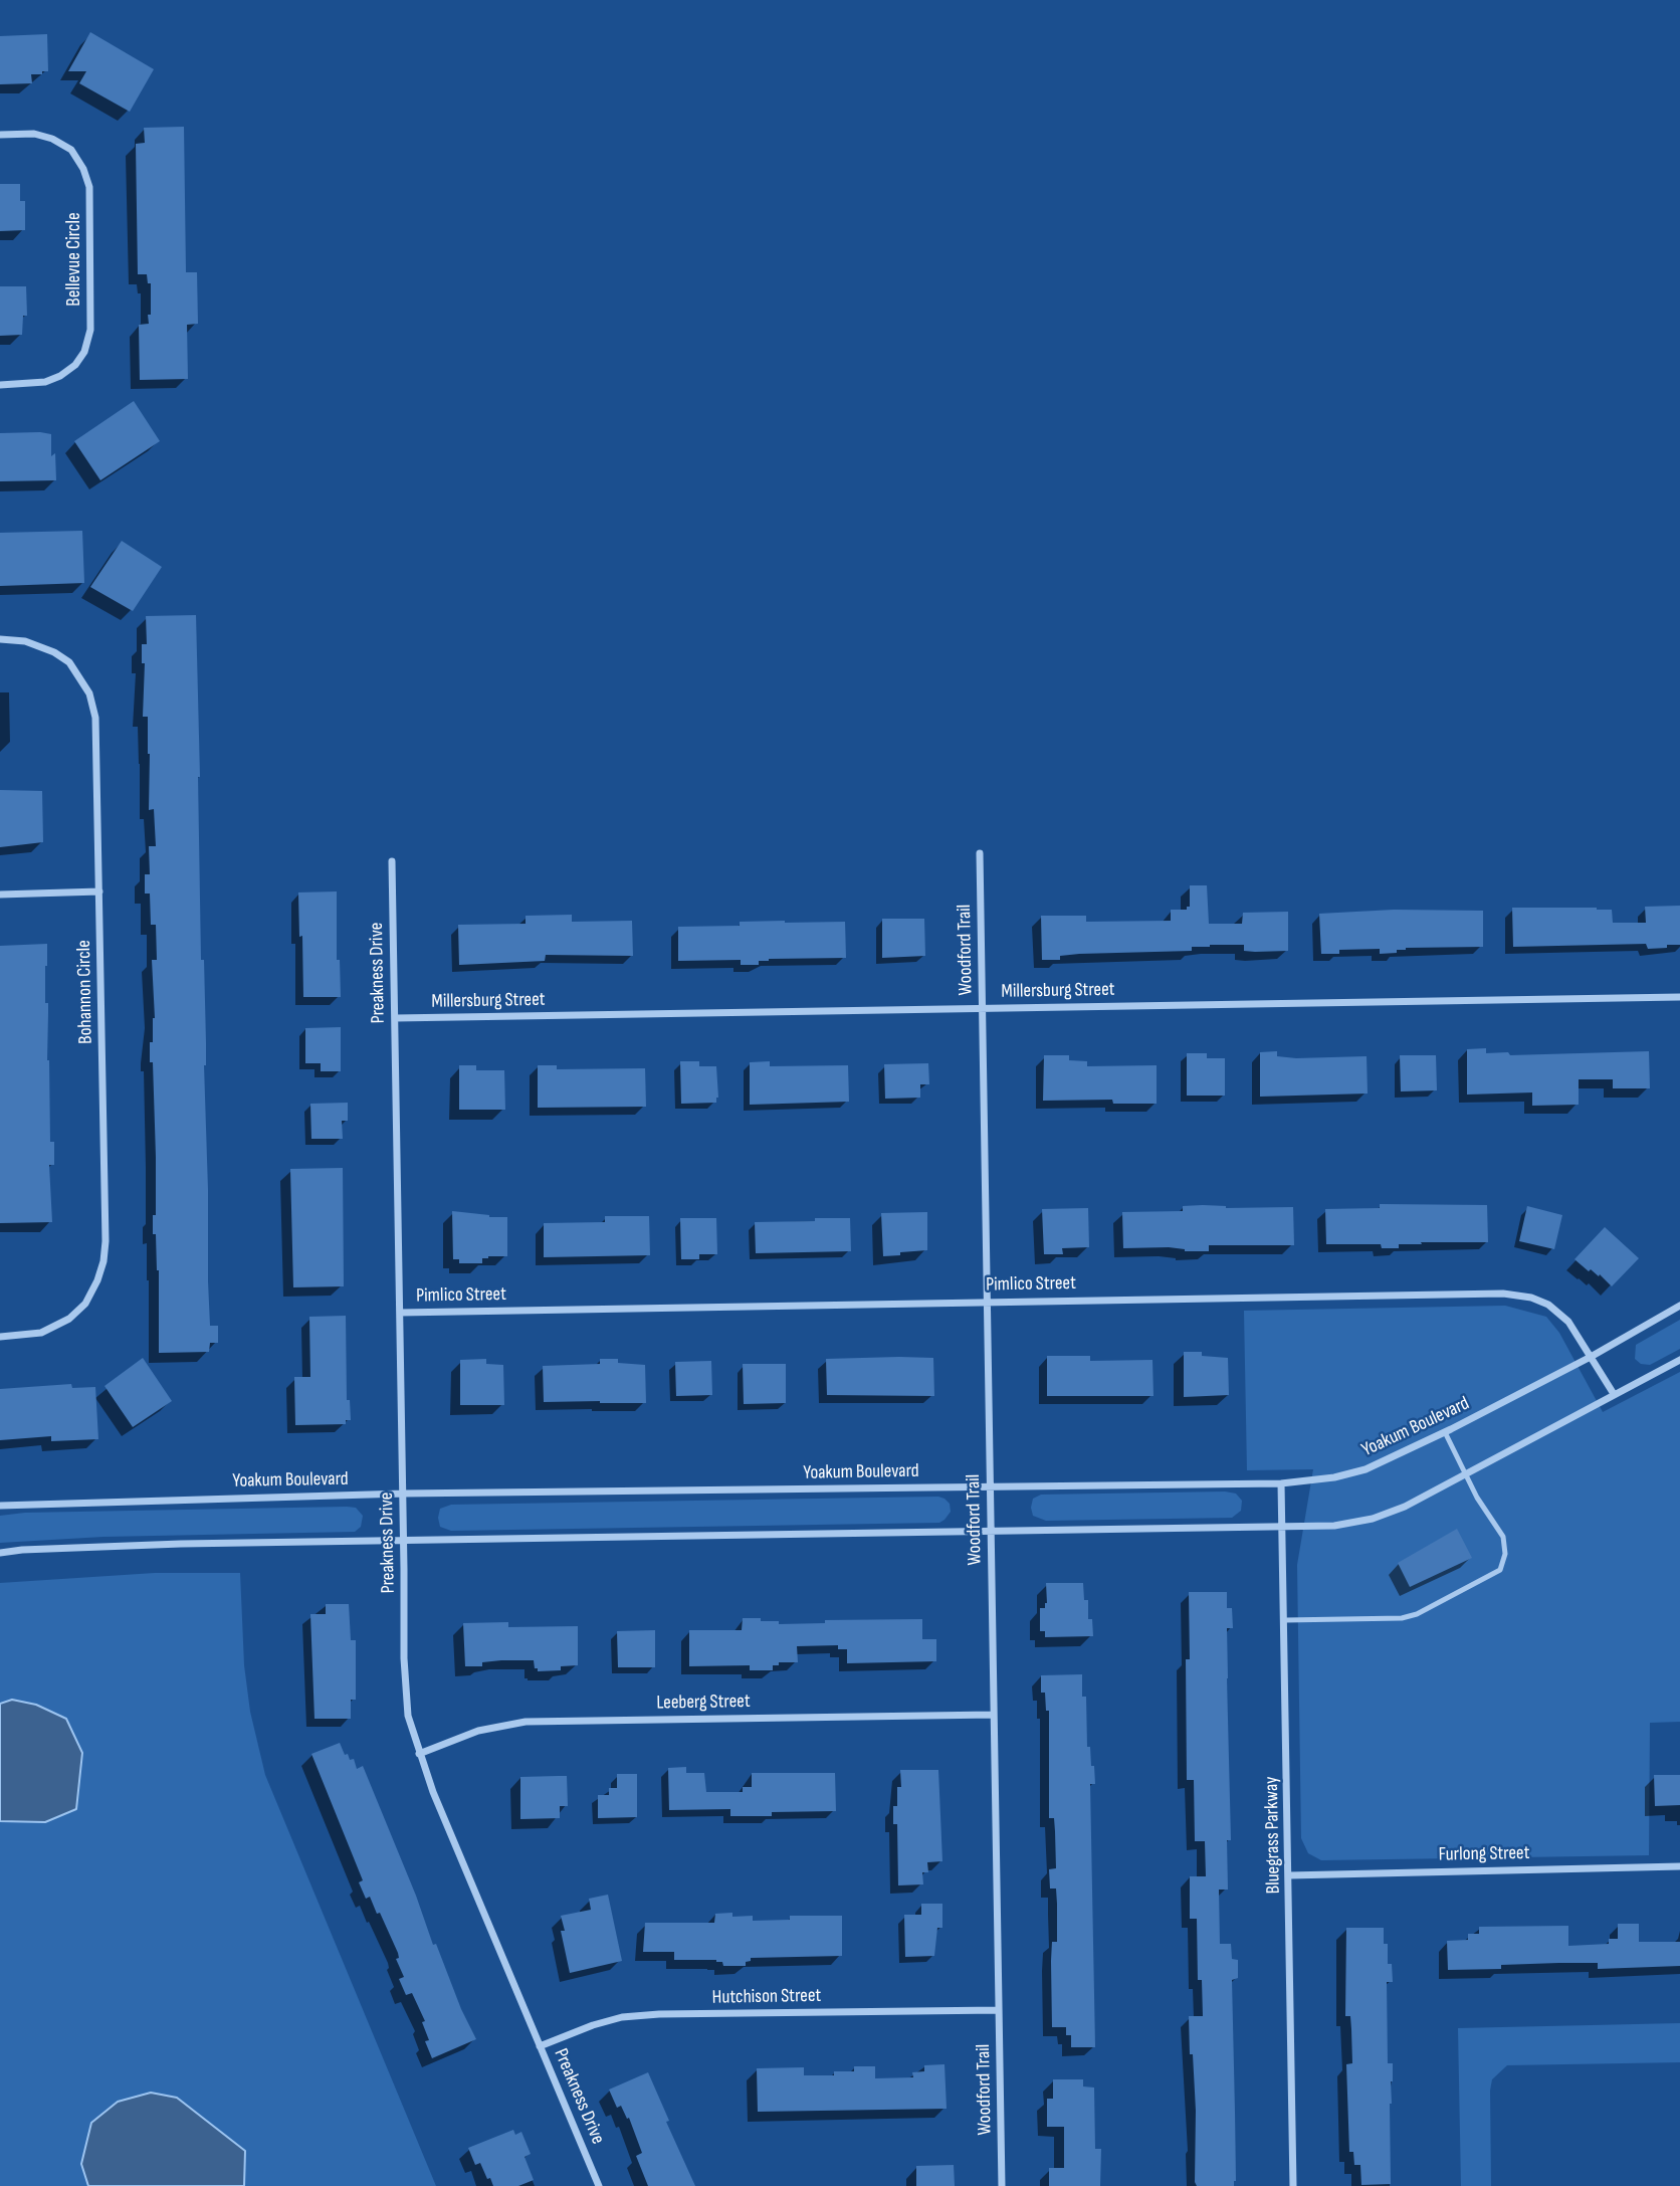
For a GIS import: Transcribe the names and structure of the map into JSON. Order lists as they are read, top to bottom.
{
  "streets": {
    "street": [
      "Bellevue Circle",
      "Woodford Trail",
      "Preakness Drive",
      "Millersburg Street",
      "Bohannon Circle",
      "Pimlico Street",
      "Yoakum Boulevard",
      "Leeberg Street",
      "Bluegrass Parkway",
      "Furlong Street",
      "Hutchison Street"
    ]
  },
  "crossings": [
    ["Woodford Trail", "Millersburg Street"],
    ["Woodford Trail", "Pimlico Street"],
    ["Woodford Trail", "Yoakum Boulevard"],
    ["Woodford Trail", "Leeberg Street"],
    ["Woodford Trail", "Hutchison Street"],
    ["Preakness Drive", "Millersburg Street"],
    ["Preakness Drive", "Pimlico Street"],
    ["Preakness Drive", "Yoakum Boulevard"],
    ["Preakness Drive", "Leeberg Street"],
    ["Preakness Drive", "Hutchison Street"],
    ["Pimlico Street", "Yoakum Boulevard"],
    ["Yoakum Boulevard", "Bluegrass Parkway"],
    ["Bluegrass Parkway", "Furlong Street"]
  ]
}
